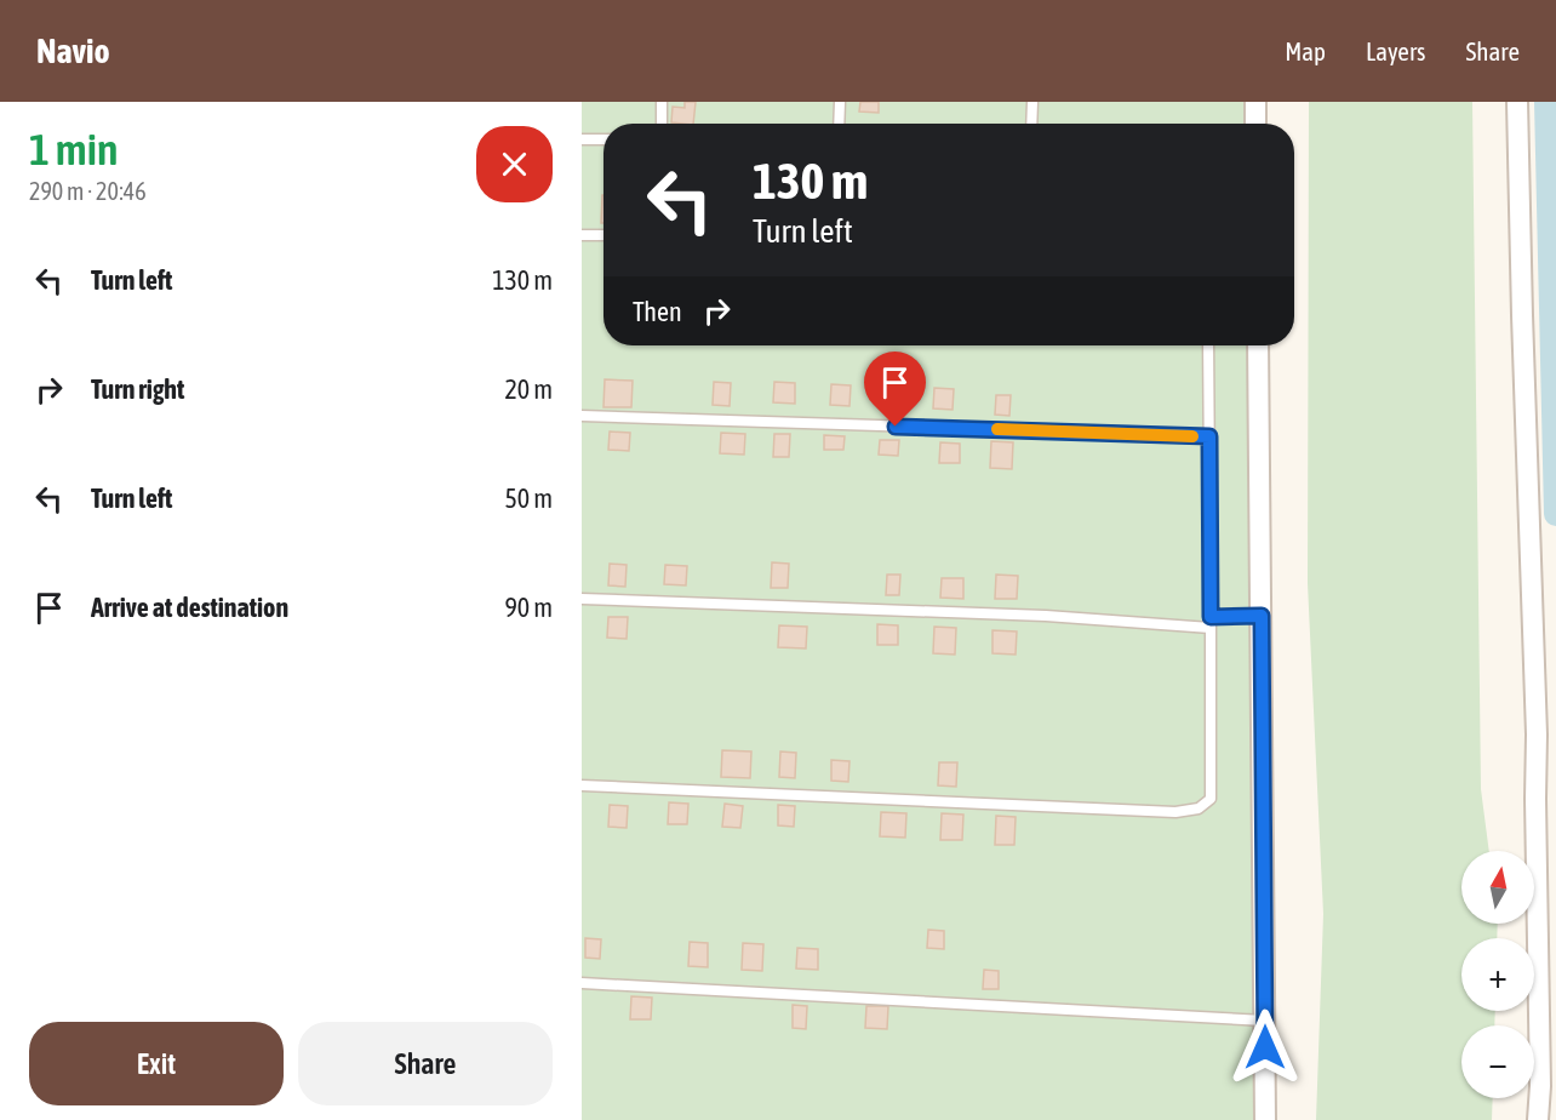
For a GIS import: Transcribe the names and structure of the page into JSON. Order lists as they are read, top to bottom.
{
  "north": "top",
  "page": {
    "header": "Navio",
    "nav": ["Map", "Layers", "Share"],
    "heading": ["1 min", "290 m · 20:46"],
    "turn": ["130 m", "Turn left"],
    "list": [
      {
        "name": "Turn left",
        "value": "130 m"
      },
      {
        "name": "Turn right",
        "value": "20 m"
      },
      {
        "name": "Turn left",
        "value": "50 m"
      },
      {
        "name": "Arrive at destination",
        "value": "90 m"
      }
    ],
    "then": "Then",
    "map_buttons": ["+", "−"],
    "buttons": ["Exit", "Share"]
  }
}
